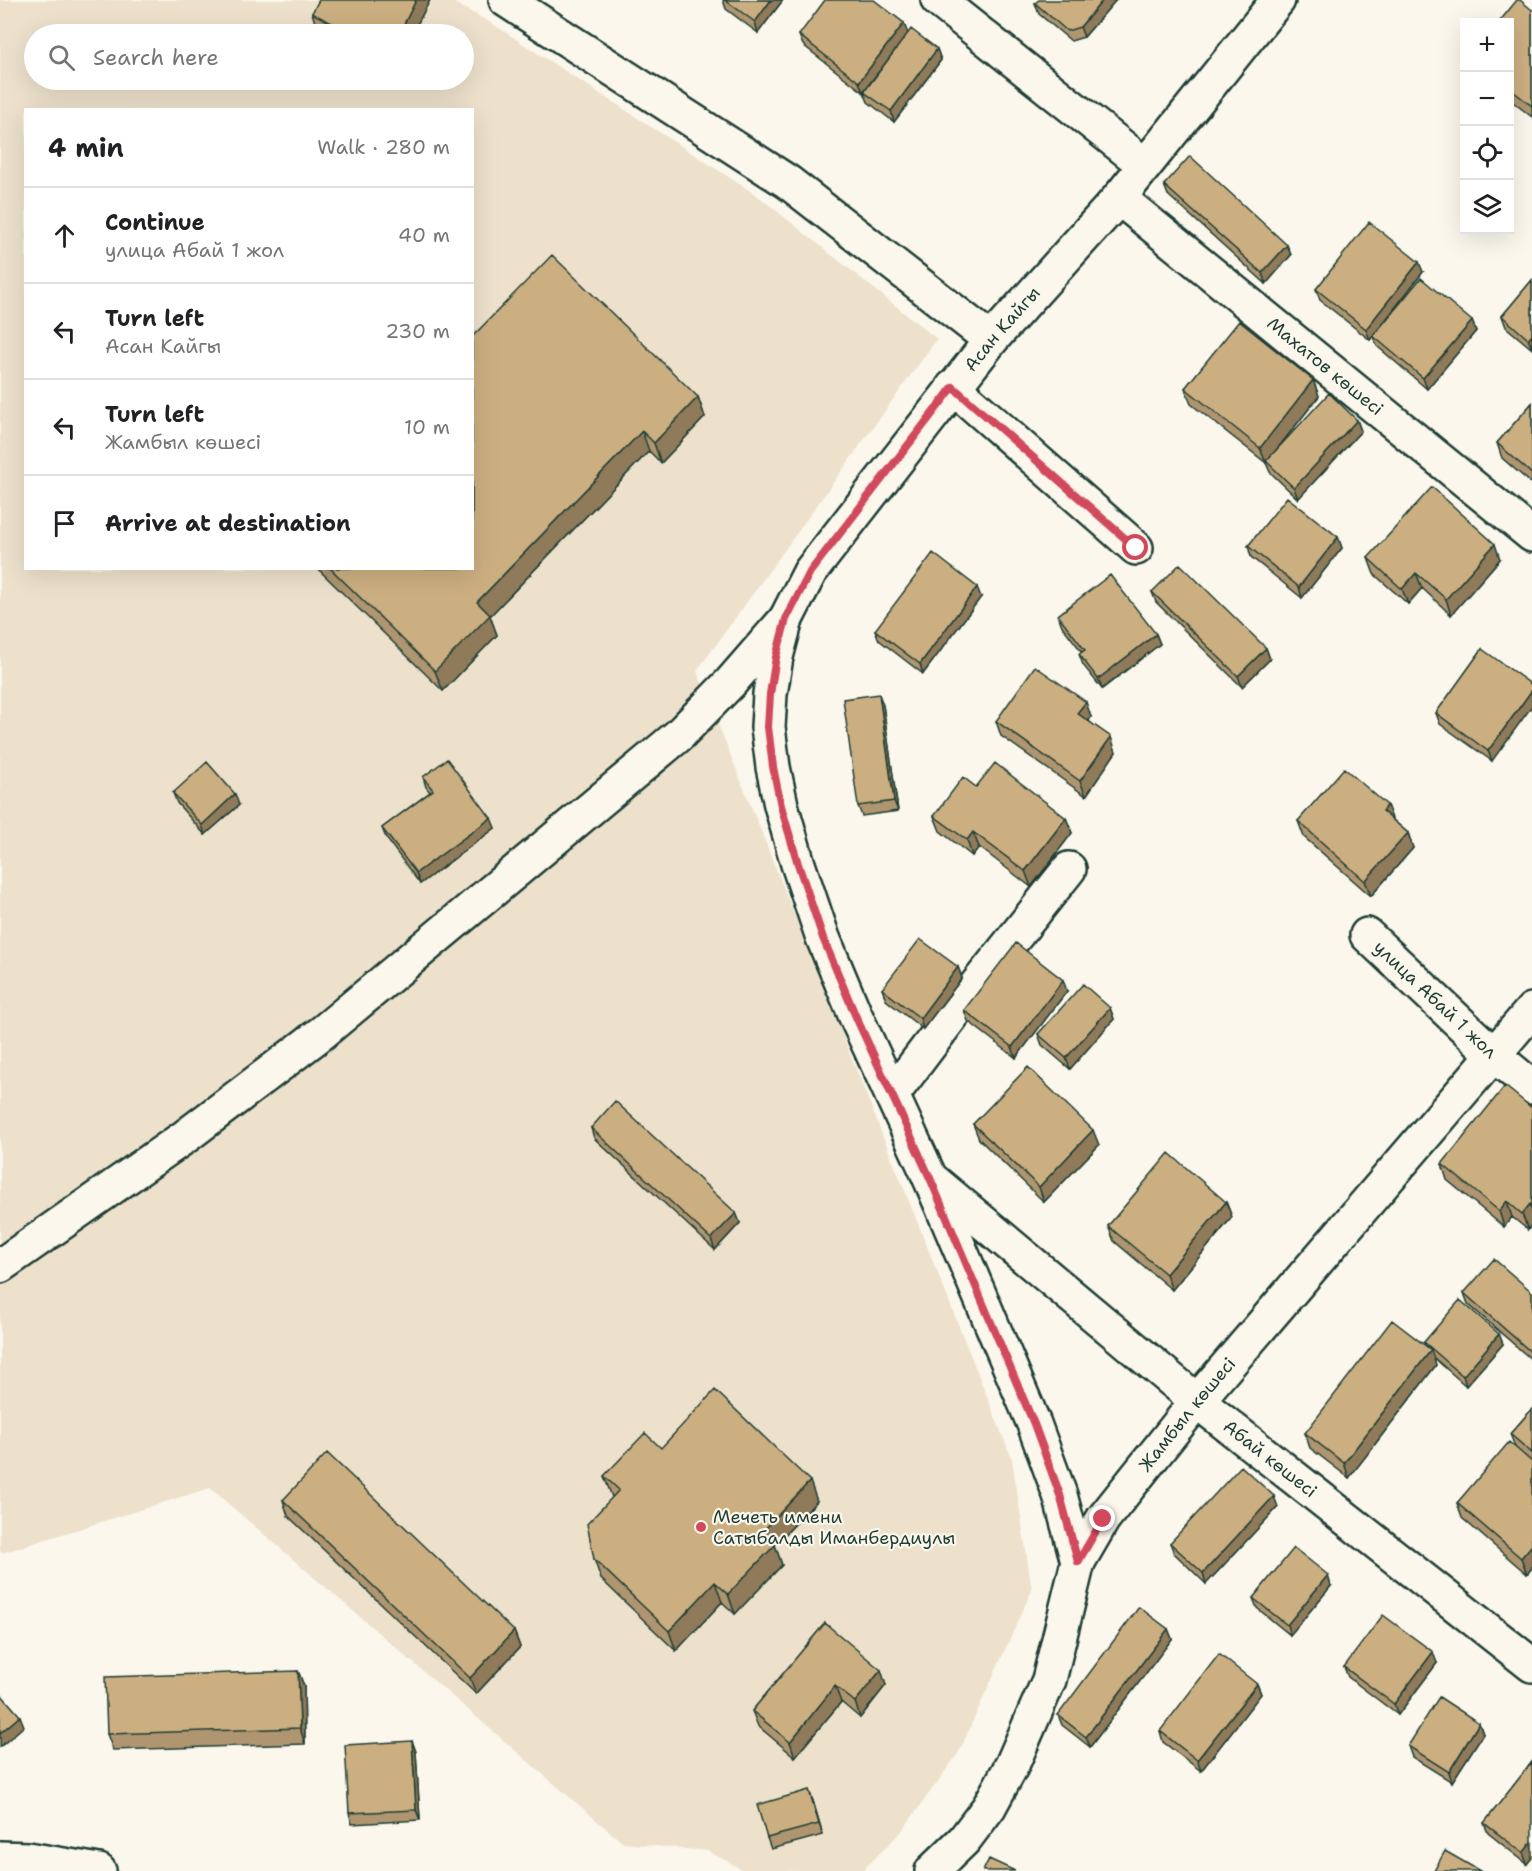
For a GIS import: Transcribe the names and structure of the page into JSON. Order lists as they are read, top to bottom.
{
  "streets": {
    "street": [
      "Асан Кайгы",
      "Махатов көшесі",
      "улица Абай 1 жол",
      "Жамбыл көшесі",
      "Абай көшесі"
    ]
  },
  "crossings": [
    ["Асан Кайгы", "Махатов көшесі"],
    ["Асан Кайгы", "Жамбыл көшесі"],
    ["Асан Кайгы", "Абай көшесі"],
    ["улица Абай 1 жол", "Жамбыл көшесі"],
    ["Жамбыл көшесі", "Абай көшесі"]
  ],
  "places": ["Мечеть имени Сатыбалды Иманбердиулы"],
  "page": {
    "map_buttons": ["+", "−"],
    "search": "Search here",
    "heading": ["4 min", "Walk · 280 m"],
    "list": [
      ["Continue", "улица Абай 1 жол", "40 m"],
      ["Turn left", "Асан Кайгы", "230 m"],
      ["Turn left", "Жамбыл көшесі", "10 m"],
      "Arrive at destination"
    ]
  }
}
